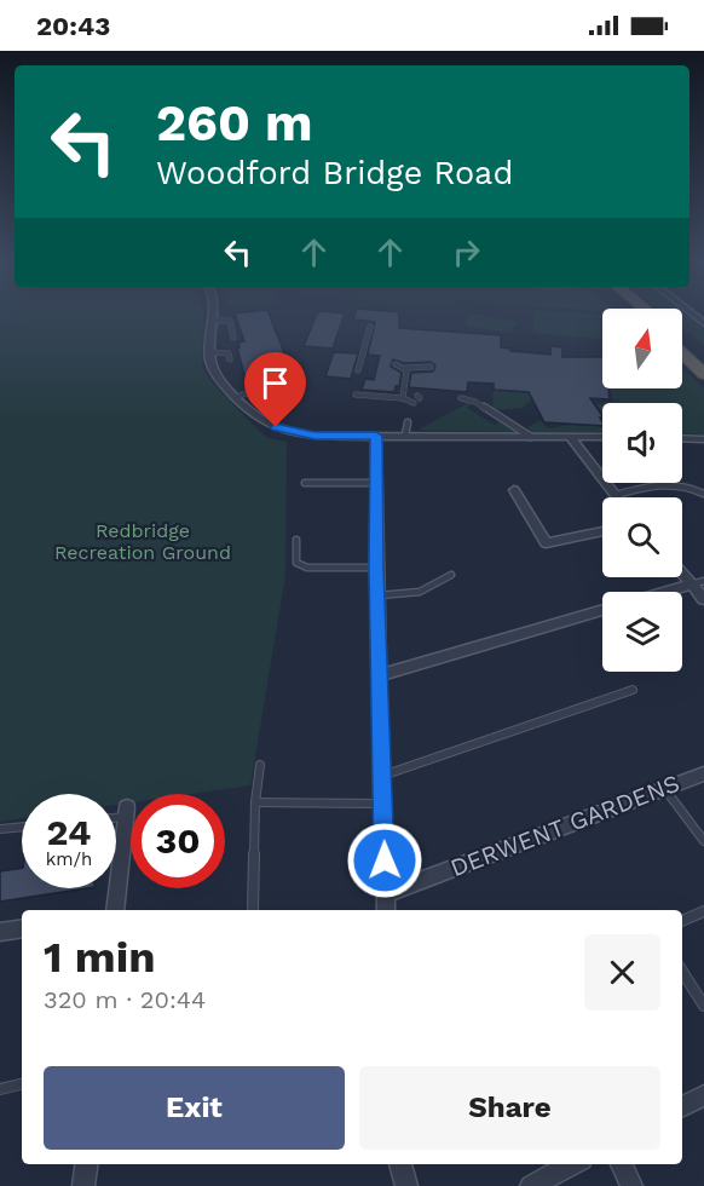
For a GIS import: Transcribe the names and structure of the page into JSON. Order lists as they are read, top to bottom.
{
  "streets": {
    "street": ["DERWENT GARDENS"]
  },
  "parks": ["Redbridge Recreation Ground"],
  "north": "top",
  "page": {
    "status": "20:43",
    "turn": ["260 m", "Woodford Bridge Road"],
    "speed": "24 km/h",
    "limit": "30",
    "heading": ["1 min", "320 m · 20:44"],
    "buttons": ["Exit", "Share"]
  }
}
